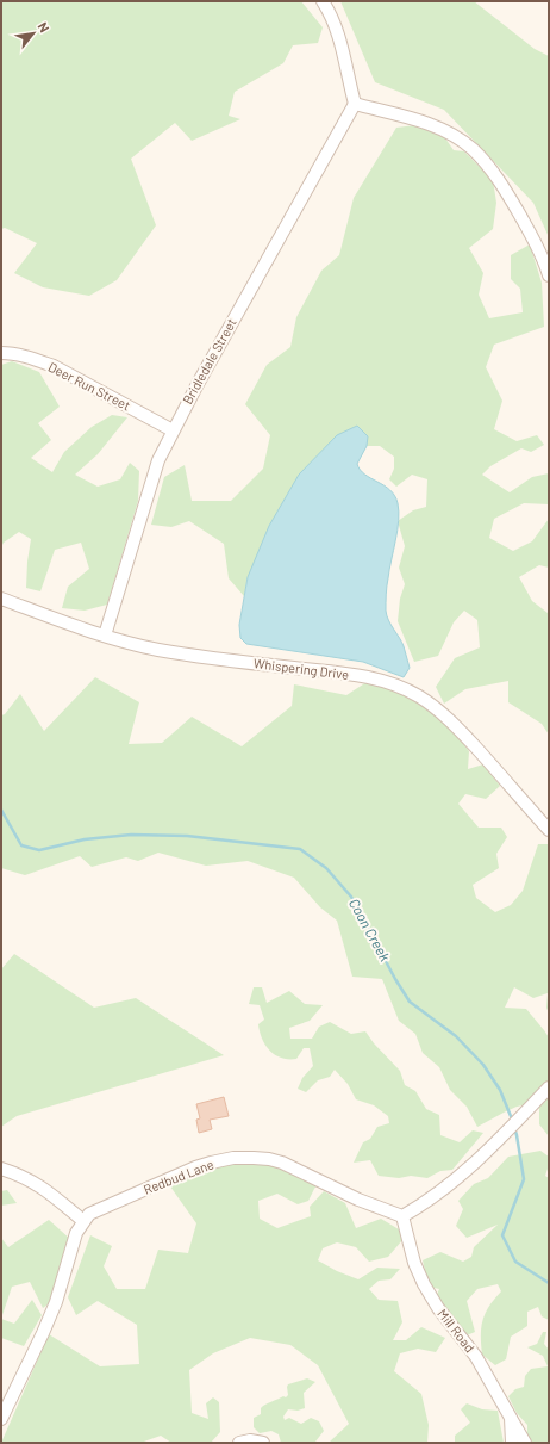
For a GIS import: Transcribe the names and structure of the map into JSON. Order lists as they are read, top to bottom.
{
  "streets": {
    "street": [
      "Bridledale Street",
      "Deer Run Street",
      "Whispering Drive",
      "Redbud Lane",
      "Mill Road"
    ]
  },
  "crossings": [
    ["Bridledale Street", "Deer Run Street"],
    ["Bridledale Street", "Whispering Drive"],
    ["Redbud Lane", "Mill Road"]
  ],
  "water": ["Coon Creek"],
  "north": "top right"
}
